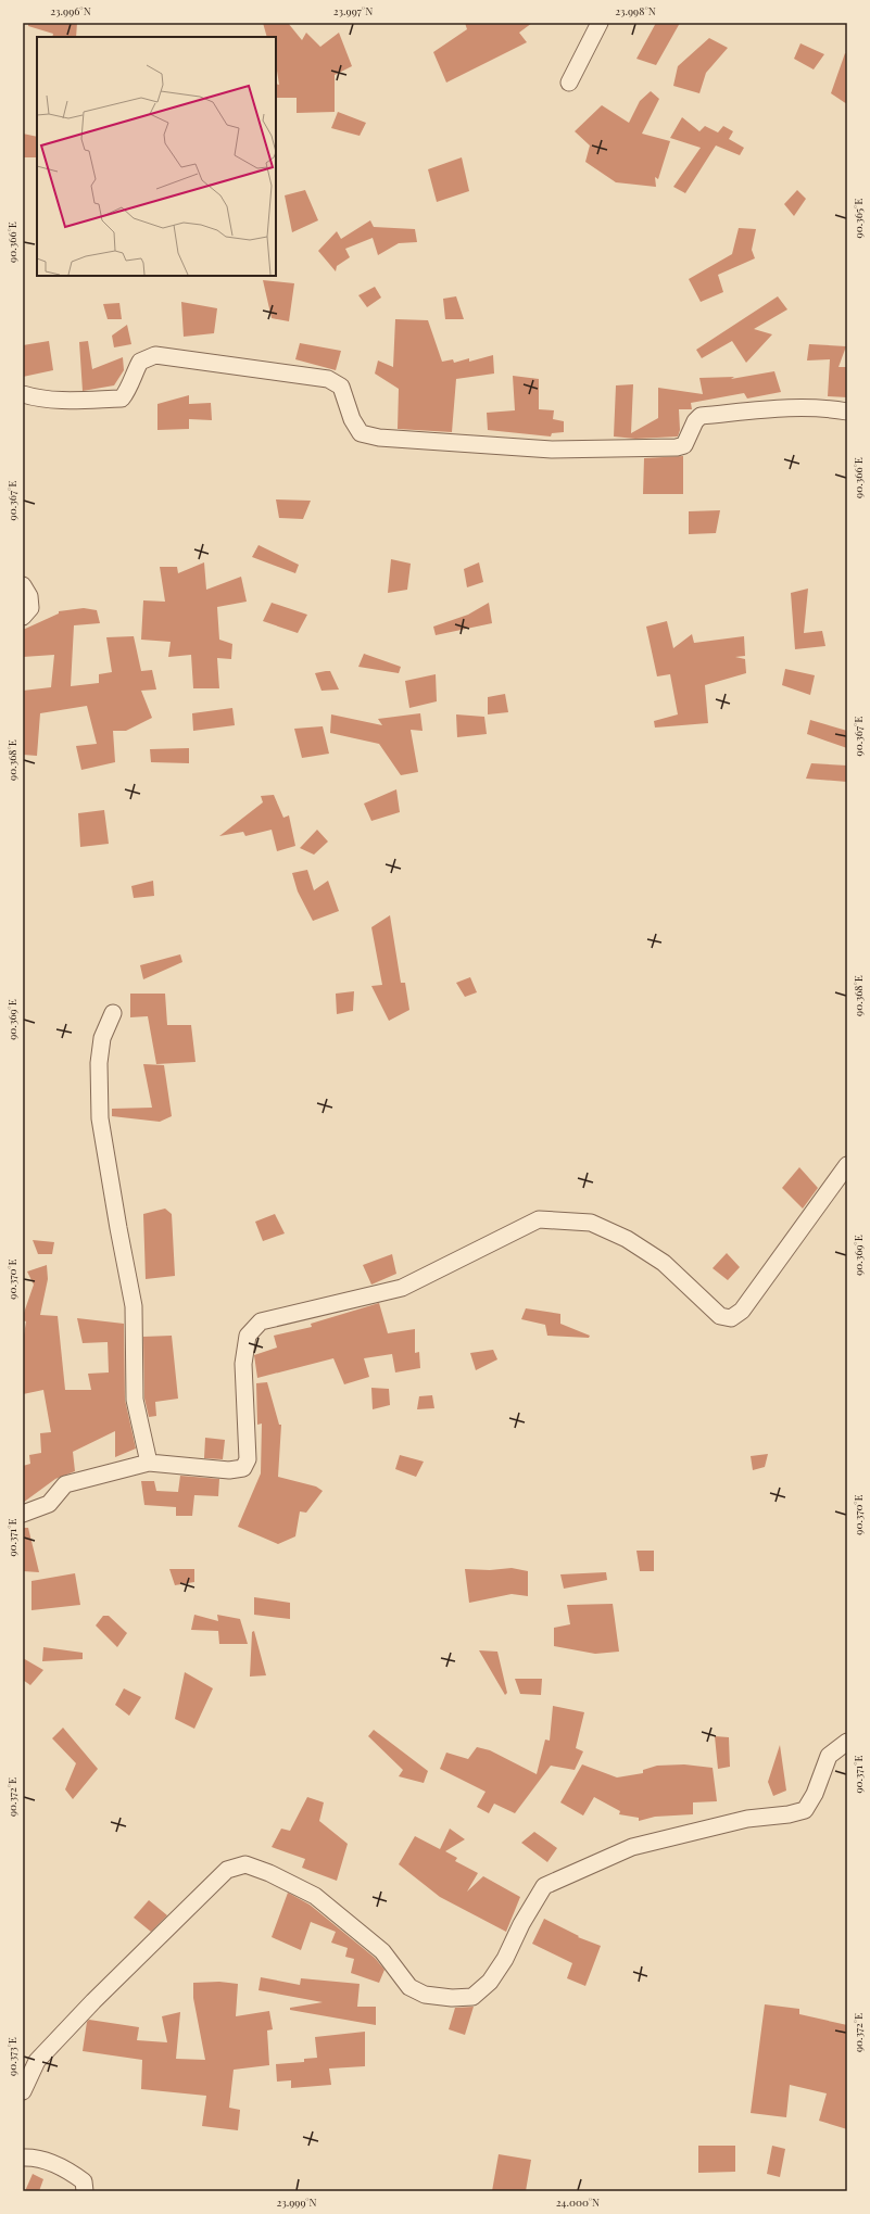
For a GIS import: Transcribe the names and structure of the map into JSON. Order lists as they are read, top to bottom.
{
  "coordinates": [
    "23.996°N",
    "23.997°N",
    "23.998°N",
    "90.365°E",
    "90.366°E",
    "90.367°E",
    "90.368°E",
    "90.369°E",
    "90.370°E",
    "90.371°E",
    "90.372°E",
    "90.373°E",
    "23.999°N",
    "24.000°N"
  ]
}
